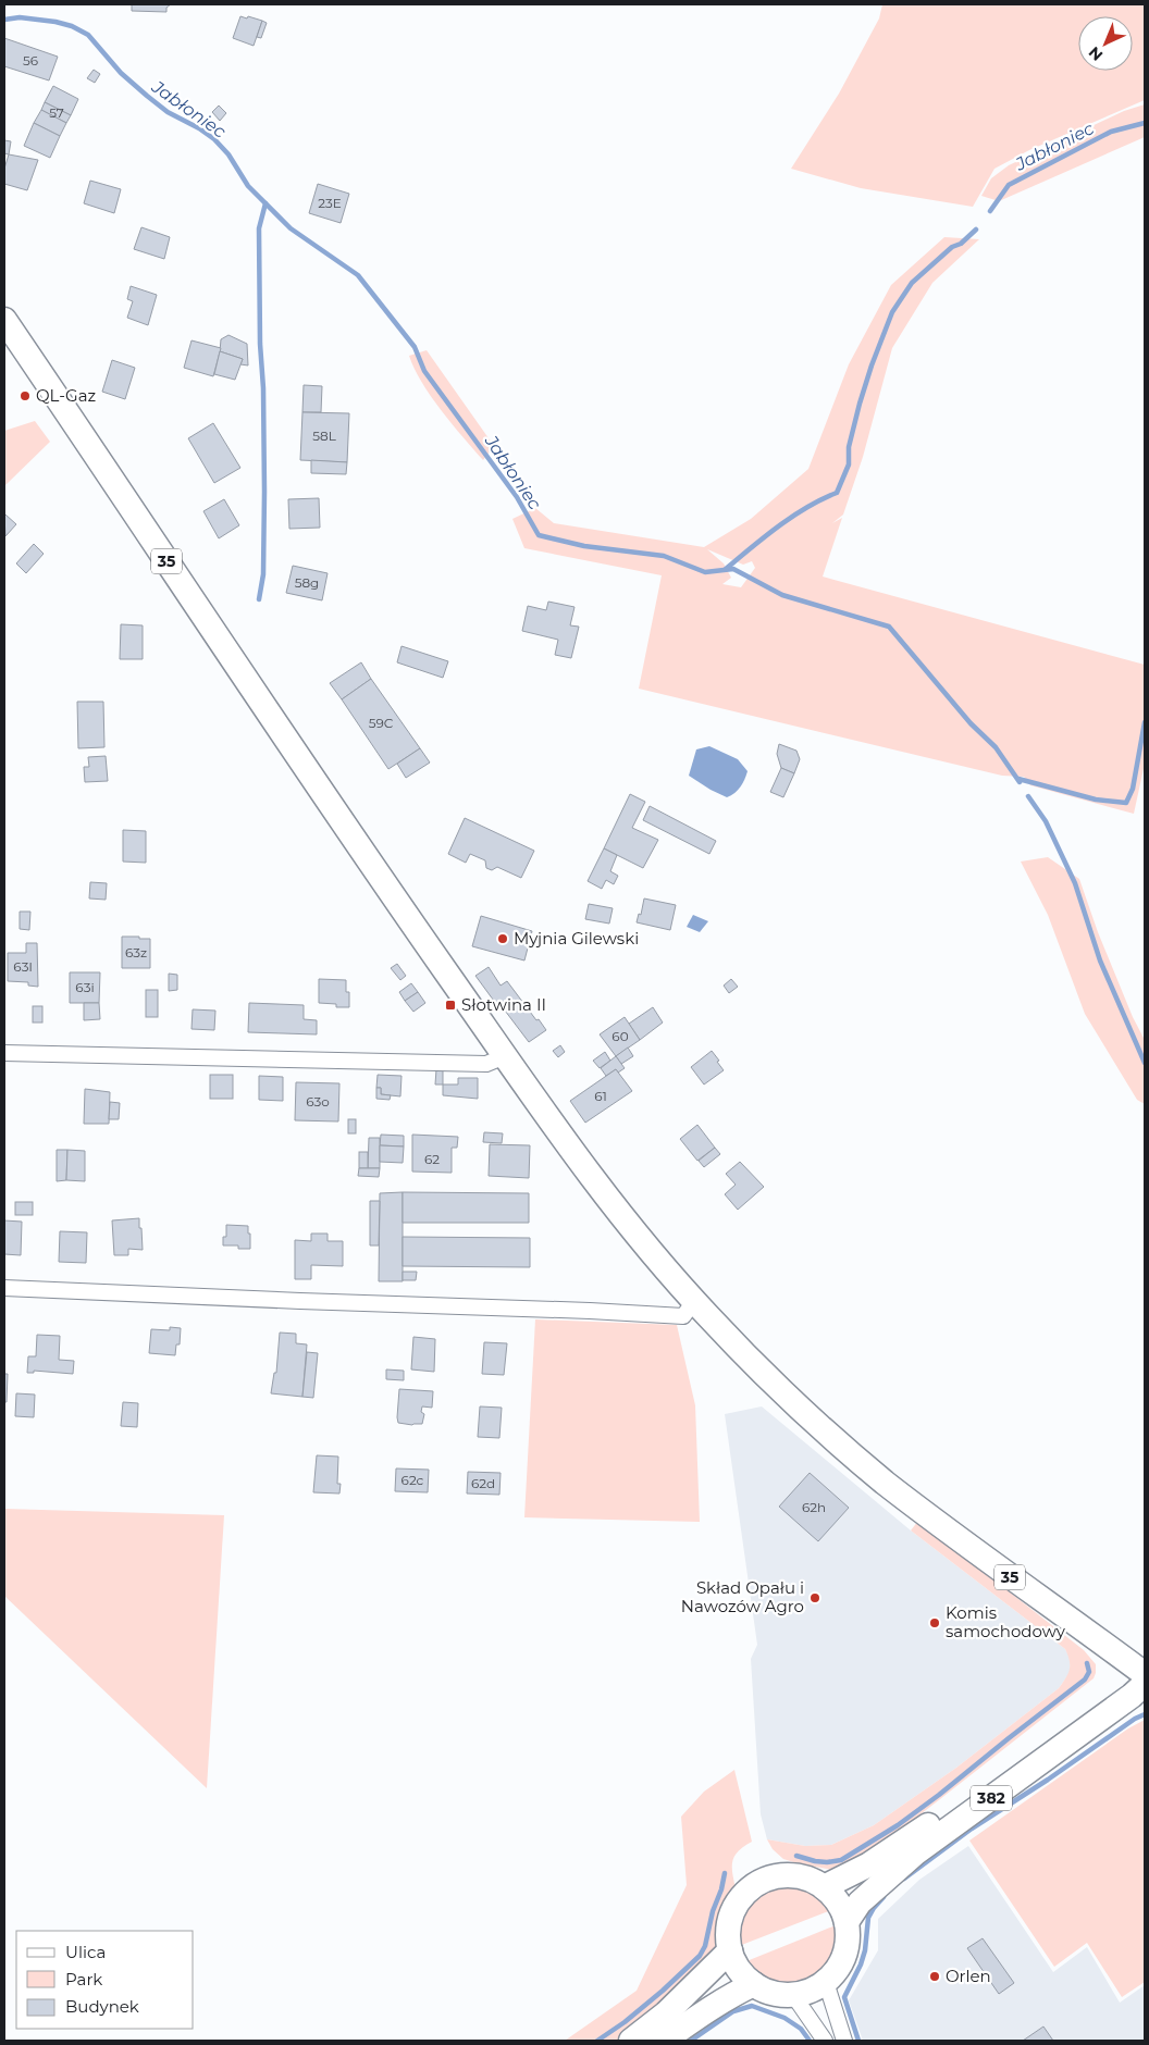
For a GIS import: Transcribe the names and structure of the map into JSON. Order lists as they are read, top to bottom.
{
  "streets": {
    "main road": ["35", "382"]
  },
  "crossings": [
    ["35", "382"]
  ],
  "water": ["Jabłoniec"],
  "places": {
    "other": [
      "QL-Gaz",
      "Myjnia Gilewski",
      "Skład Opału i Nawozów Agro",
      "Komis samochodowy",
      "Orlen"
    ],
    "transit": ["Słotwina II"]
  },
  "house_numbers": [
    "56",
    "57",
    "23E",
    "58L",
    "58g",
    "59C",
    "63z",
    "63l",
    "63i",
    "60",
    "61",
    "63o",
    "62",
    "62c",
    "62d",
    "62h"
  ],
  "legend": ["Ulica", "Park", "Budynek"],
  "north": "bottom left"
}
